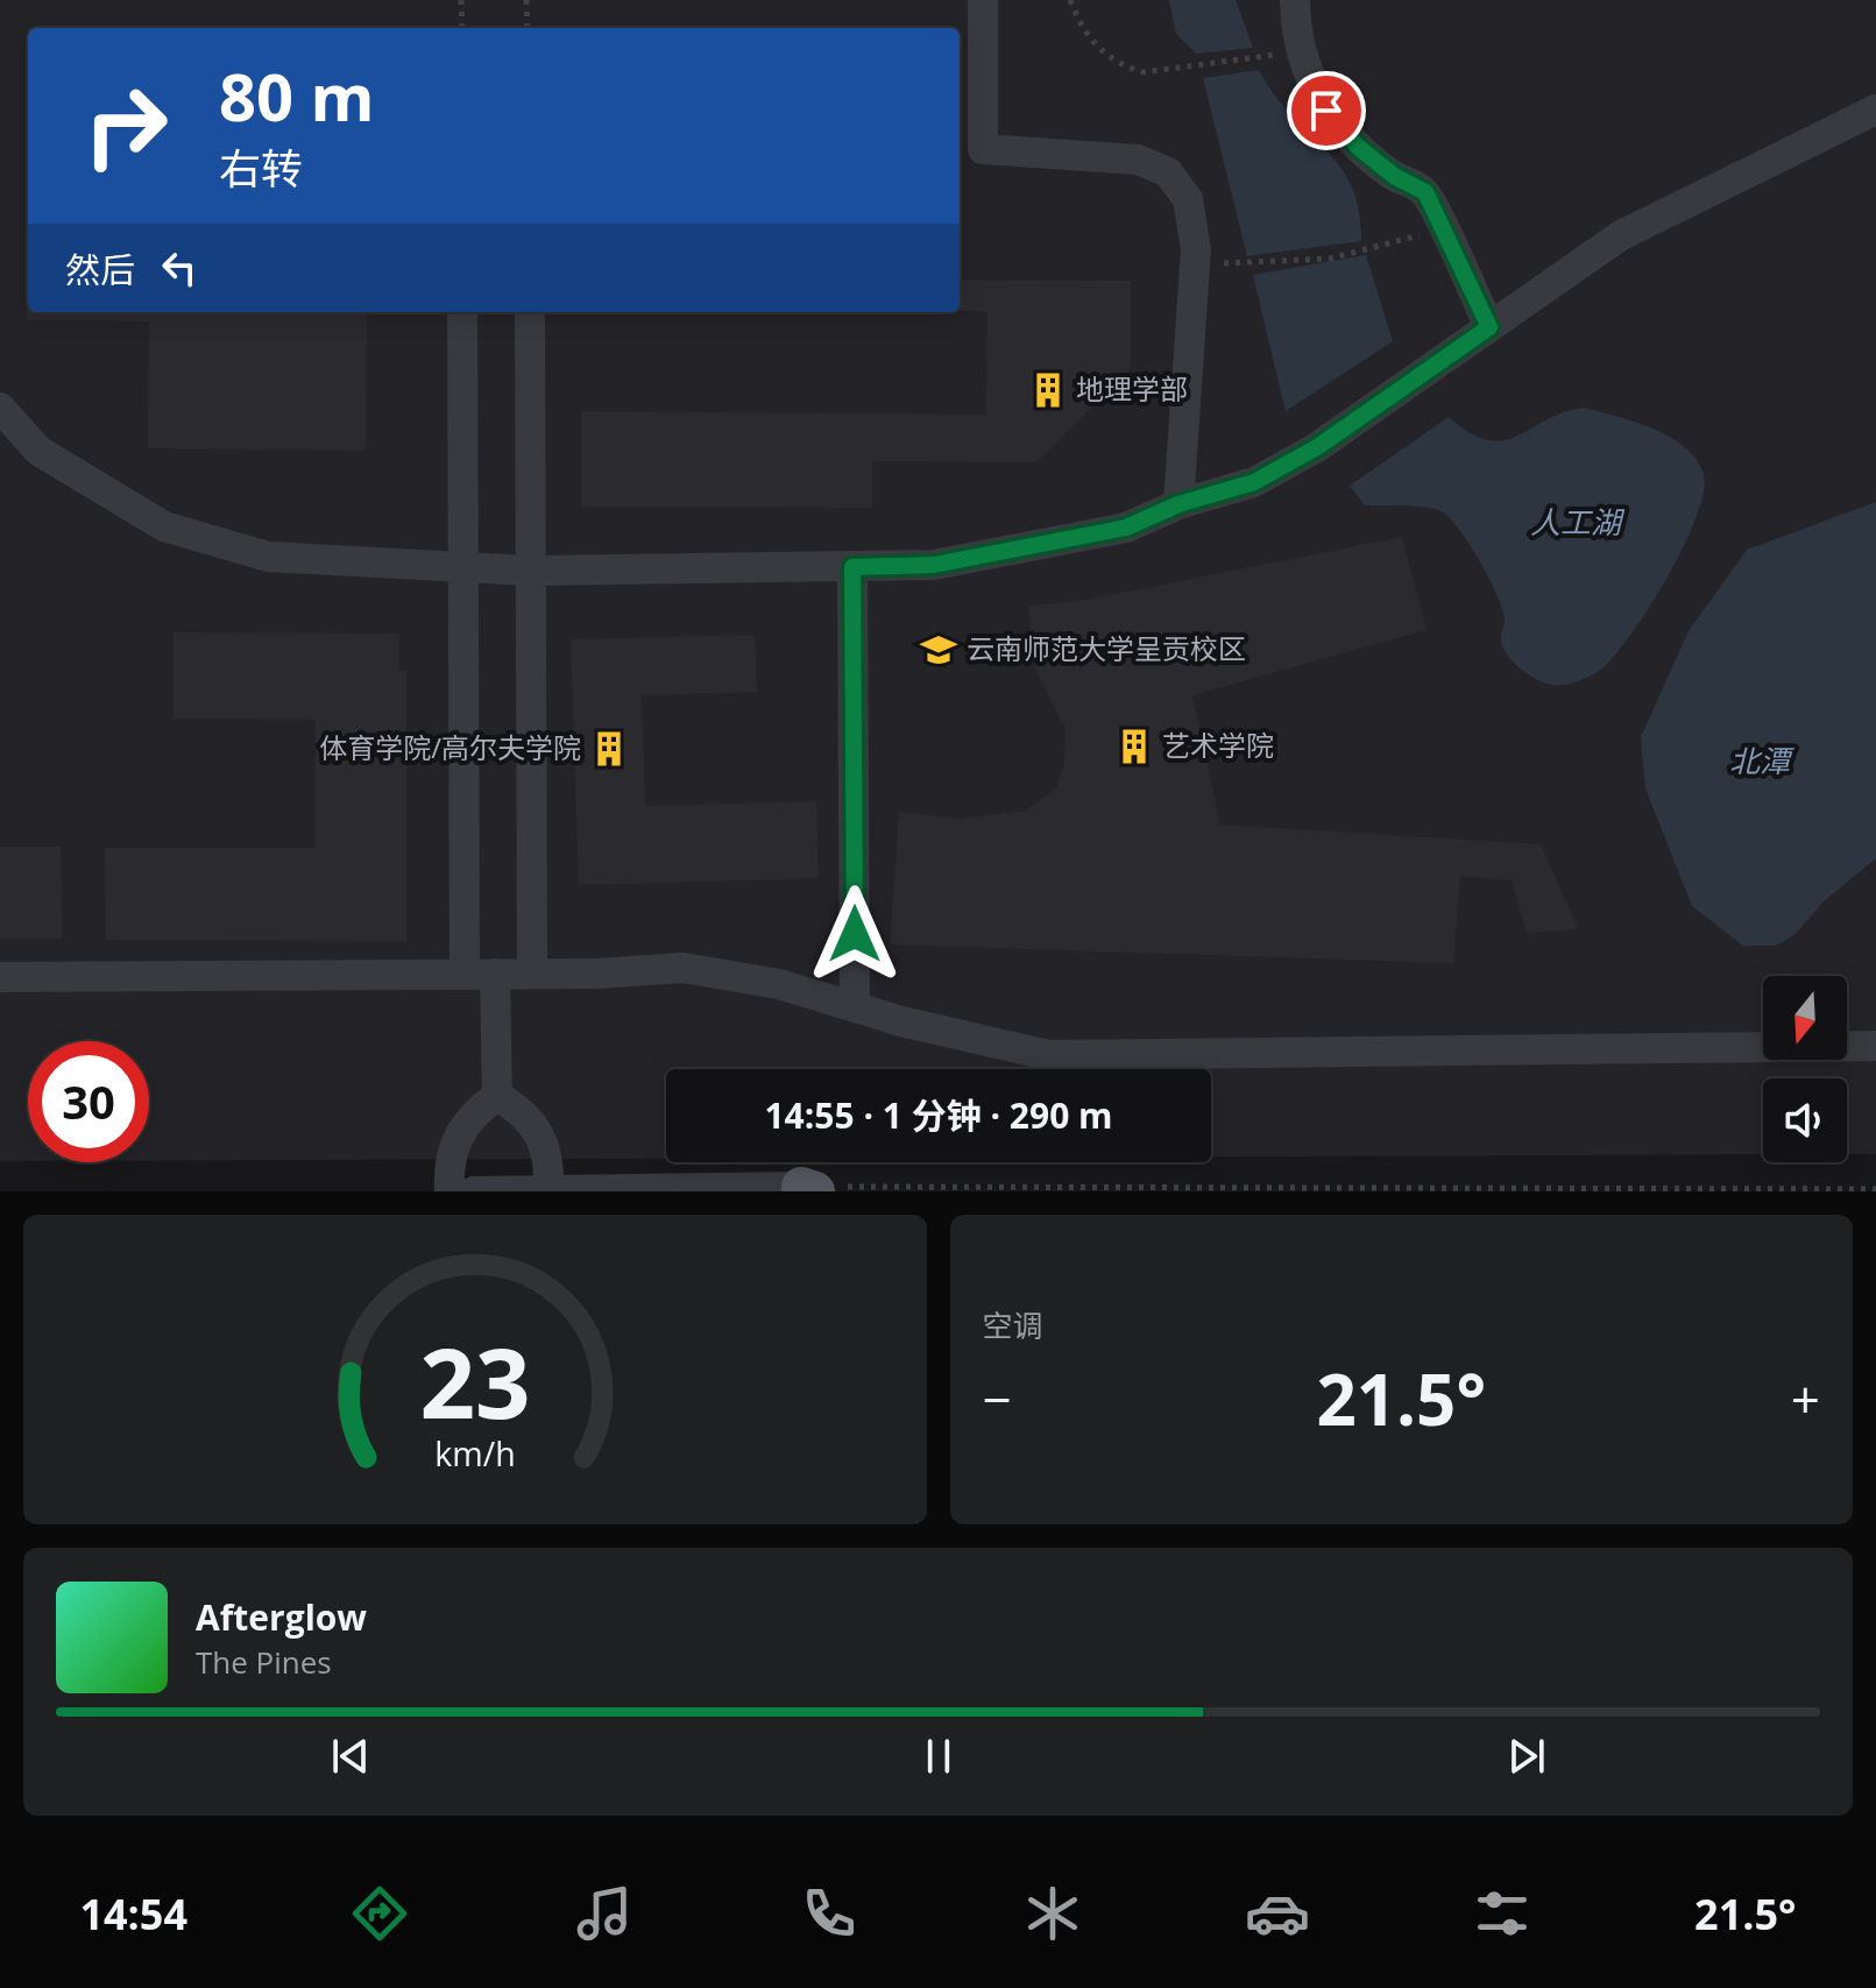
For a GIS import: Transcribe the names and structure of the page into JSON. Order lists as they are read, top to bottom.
{
  "water": ["人工湖", "北潭"],
  "places": {
    "building": ["地理学部", "艺术学院", "体育学院/高尔夫学院"],
    "school or university": ["云南师范大学呈贡校区"]
  },
  "north": "bottom",
  "page": {
    "turn": ["80 m", "右转"],
    "then": "然后",
    "limit": "30",
    "trip": "14:55 · 1 分钟 · 290 m",
    "tile": "空调",
    "heat": ["−", "21.5°", "+"],
    "song": ["Afterglow", "The Pines"],
    "tabs": ["14:54", "21.5°"],
    "gauge": ["23", "km/h"]
  }
}
